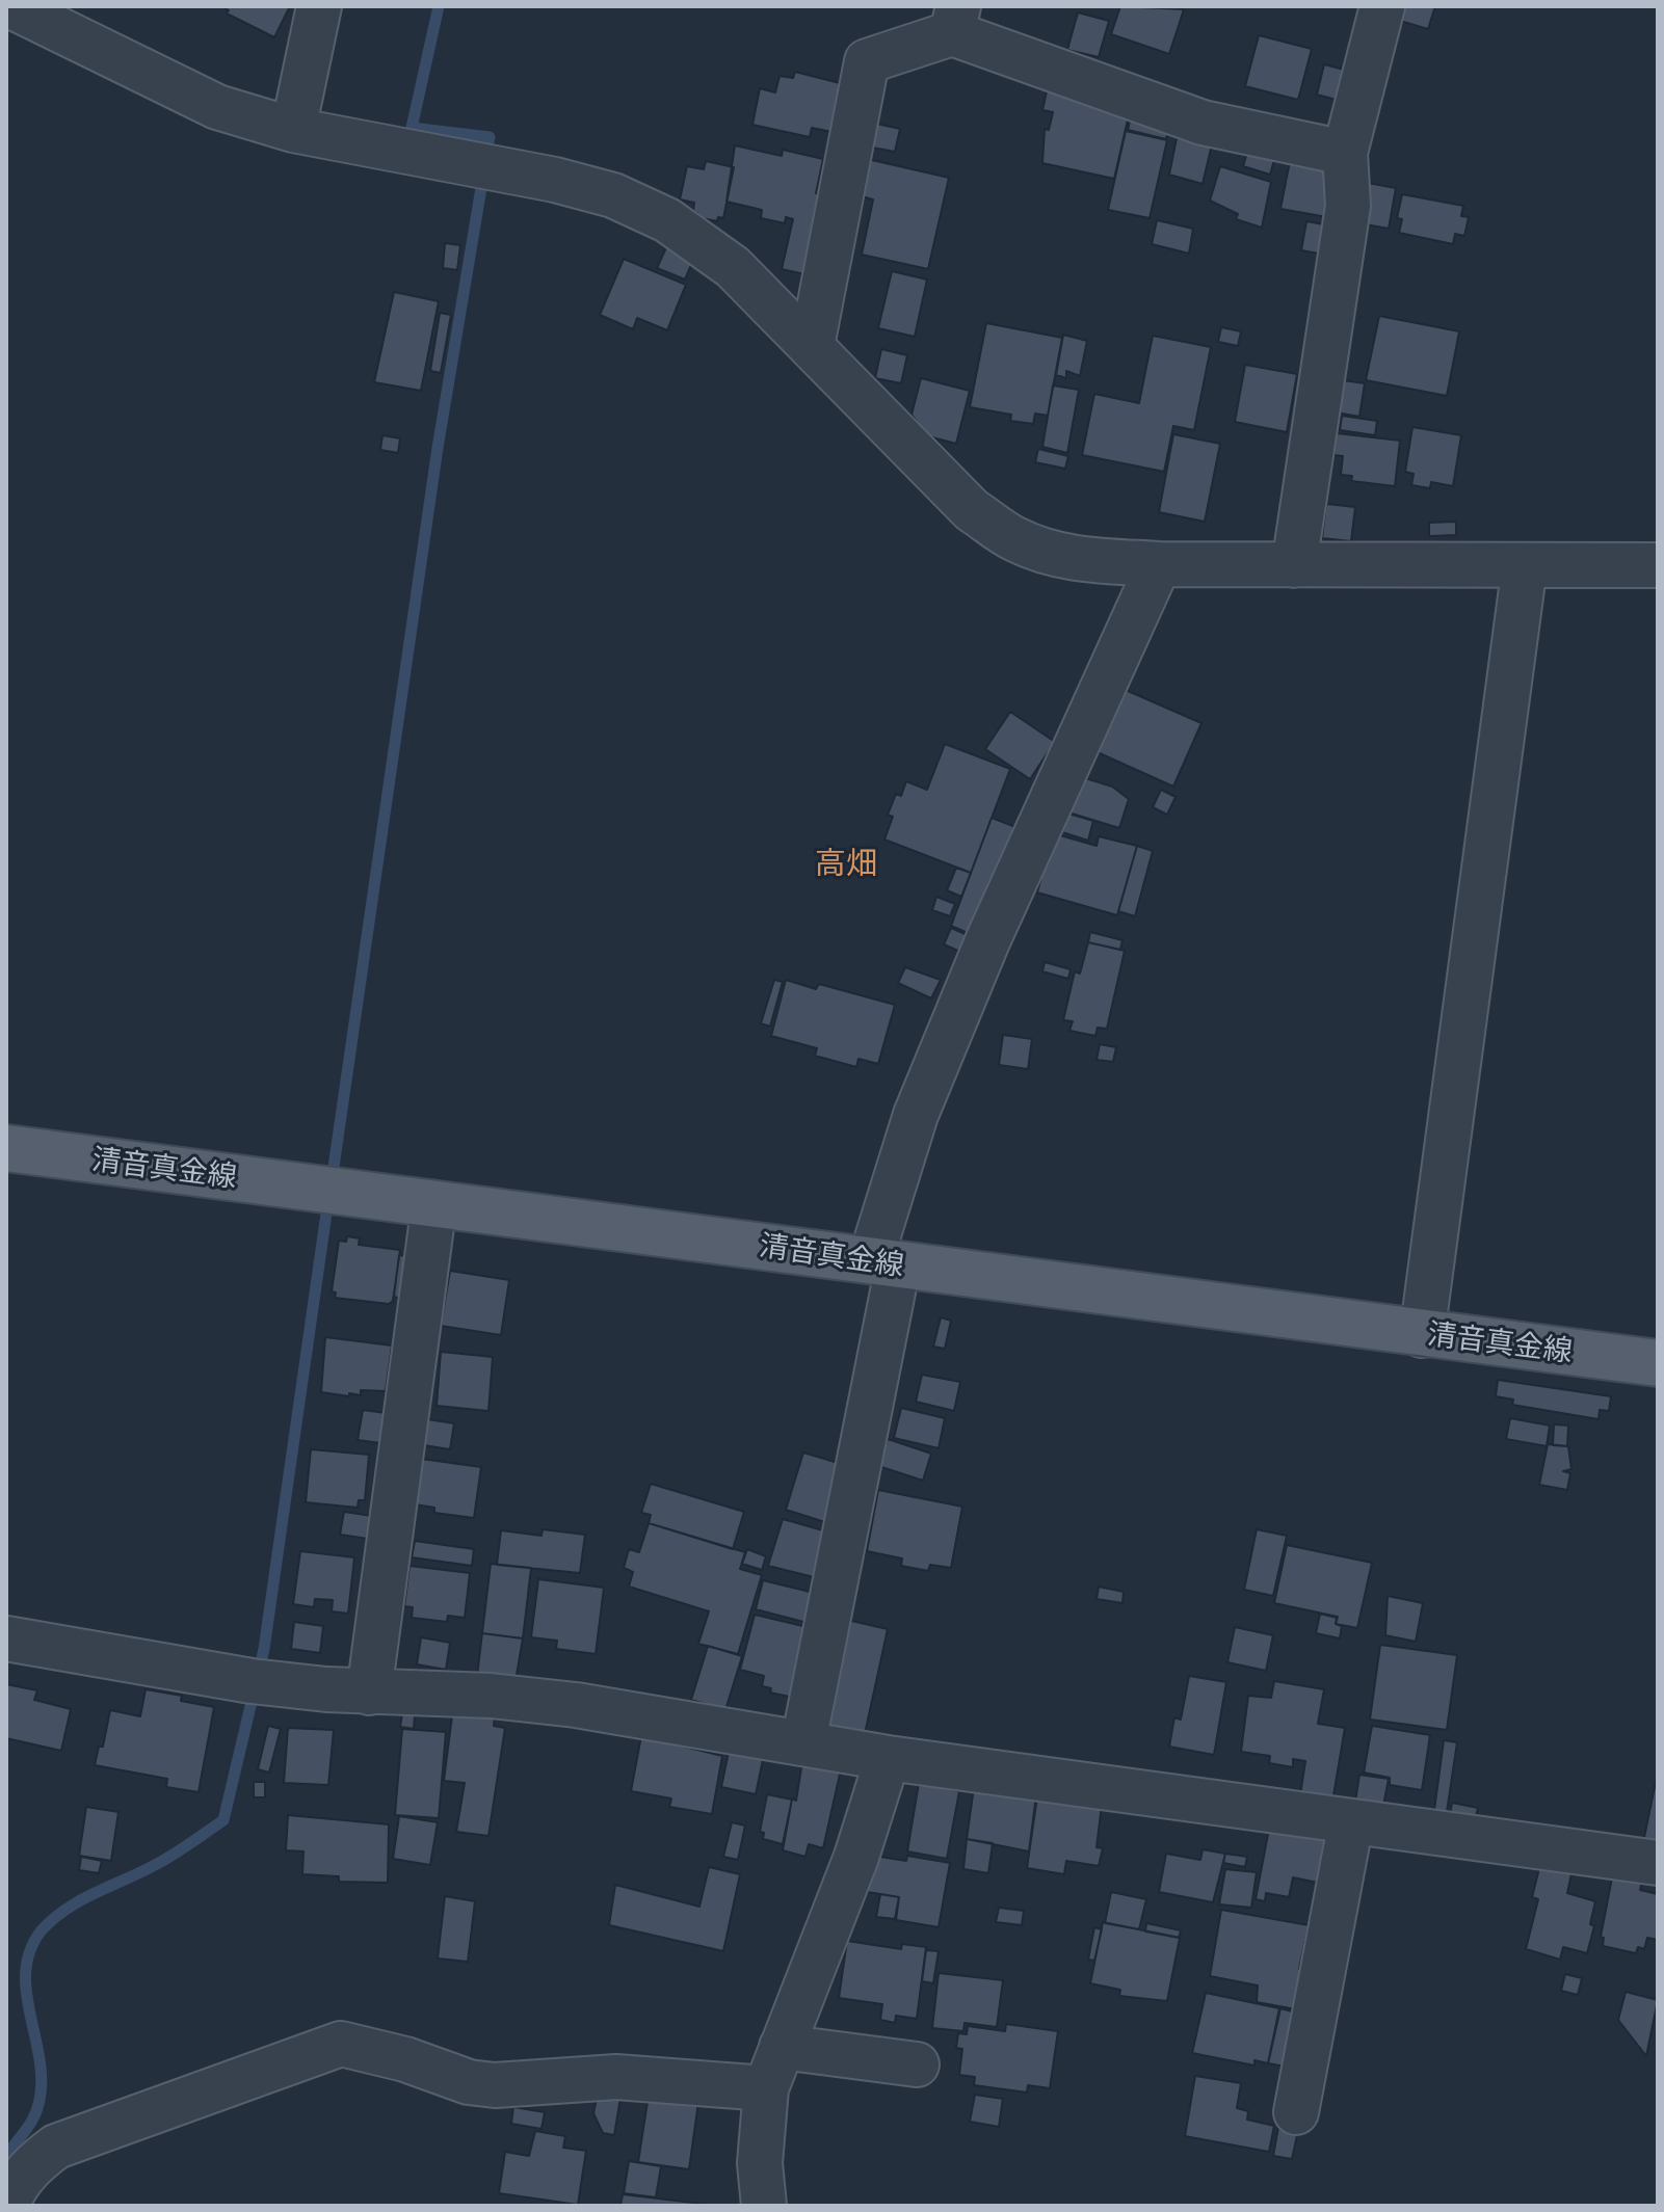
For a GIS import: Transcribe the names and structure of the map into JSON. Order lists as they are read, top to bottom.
{
  "streets": {
    "main road": ["清音真金線"]
  },
  "districts": ["高畑"]
}
